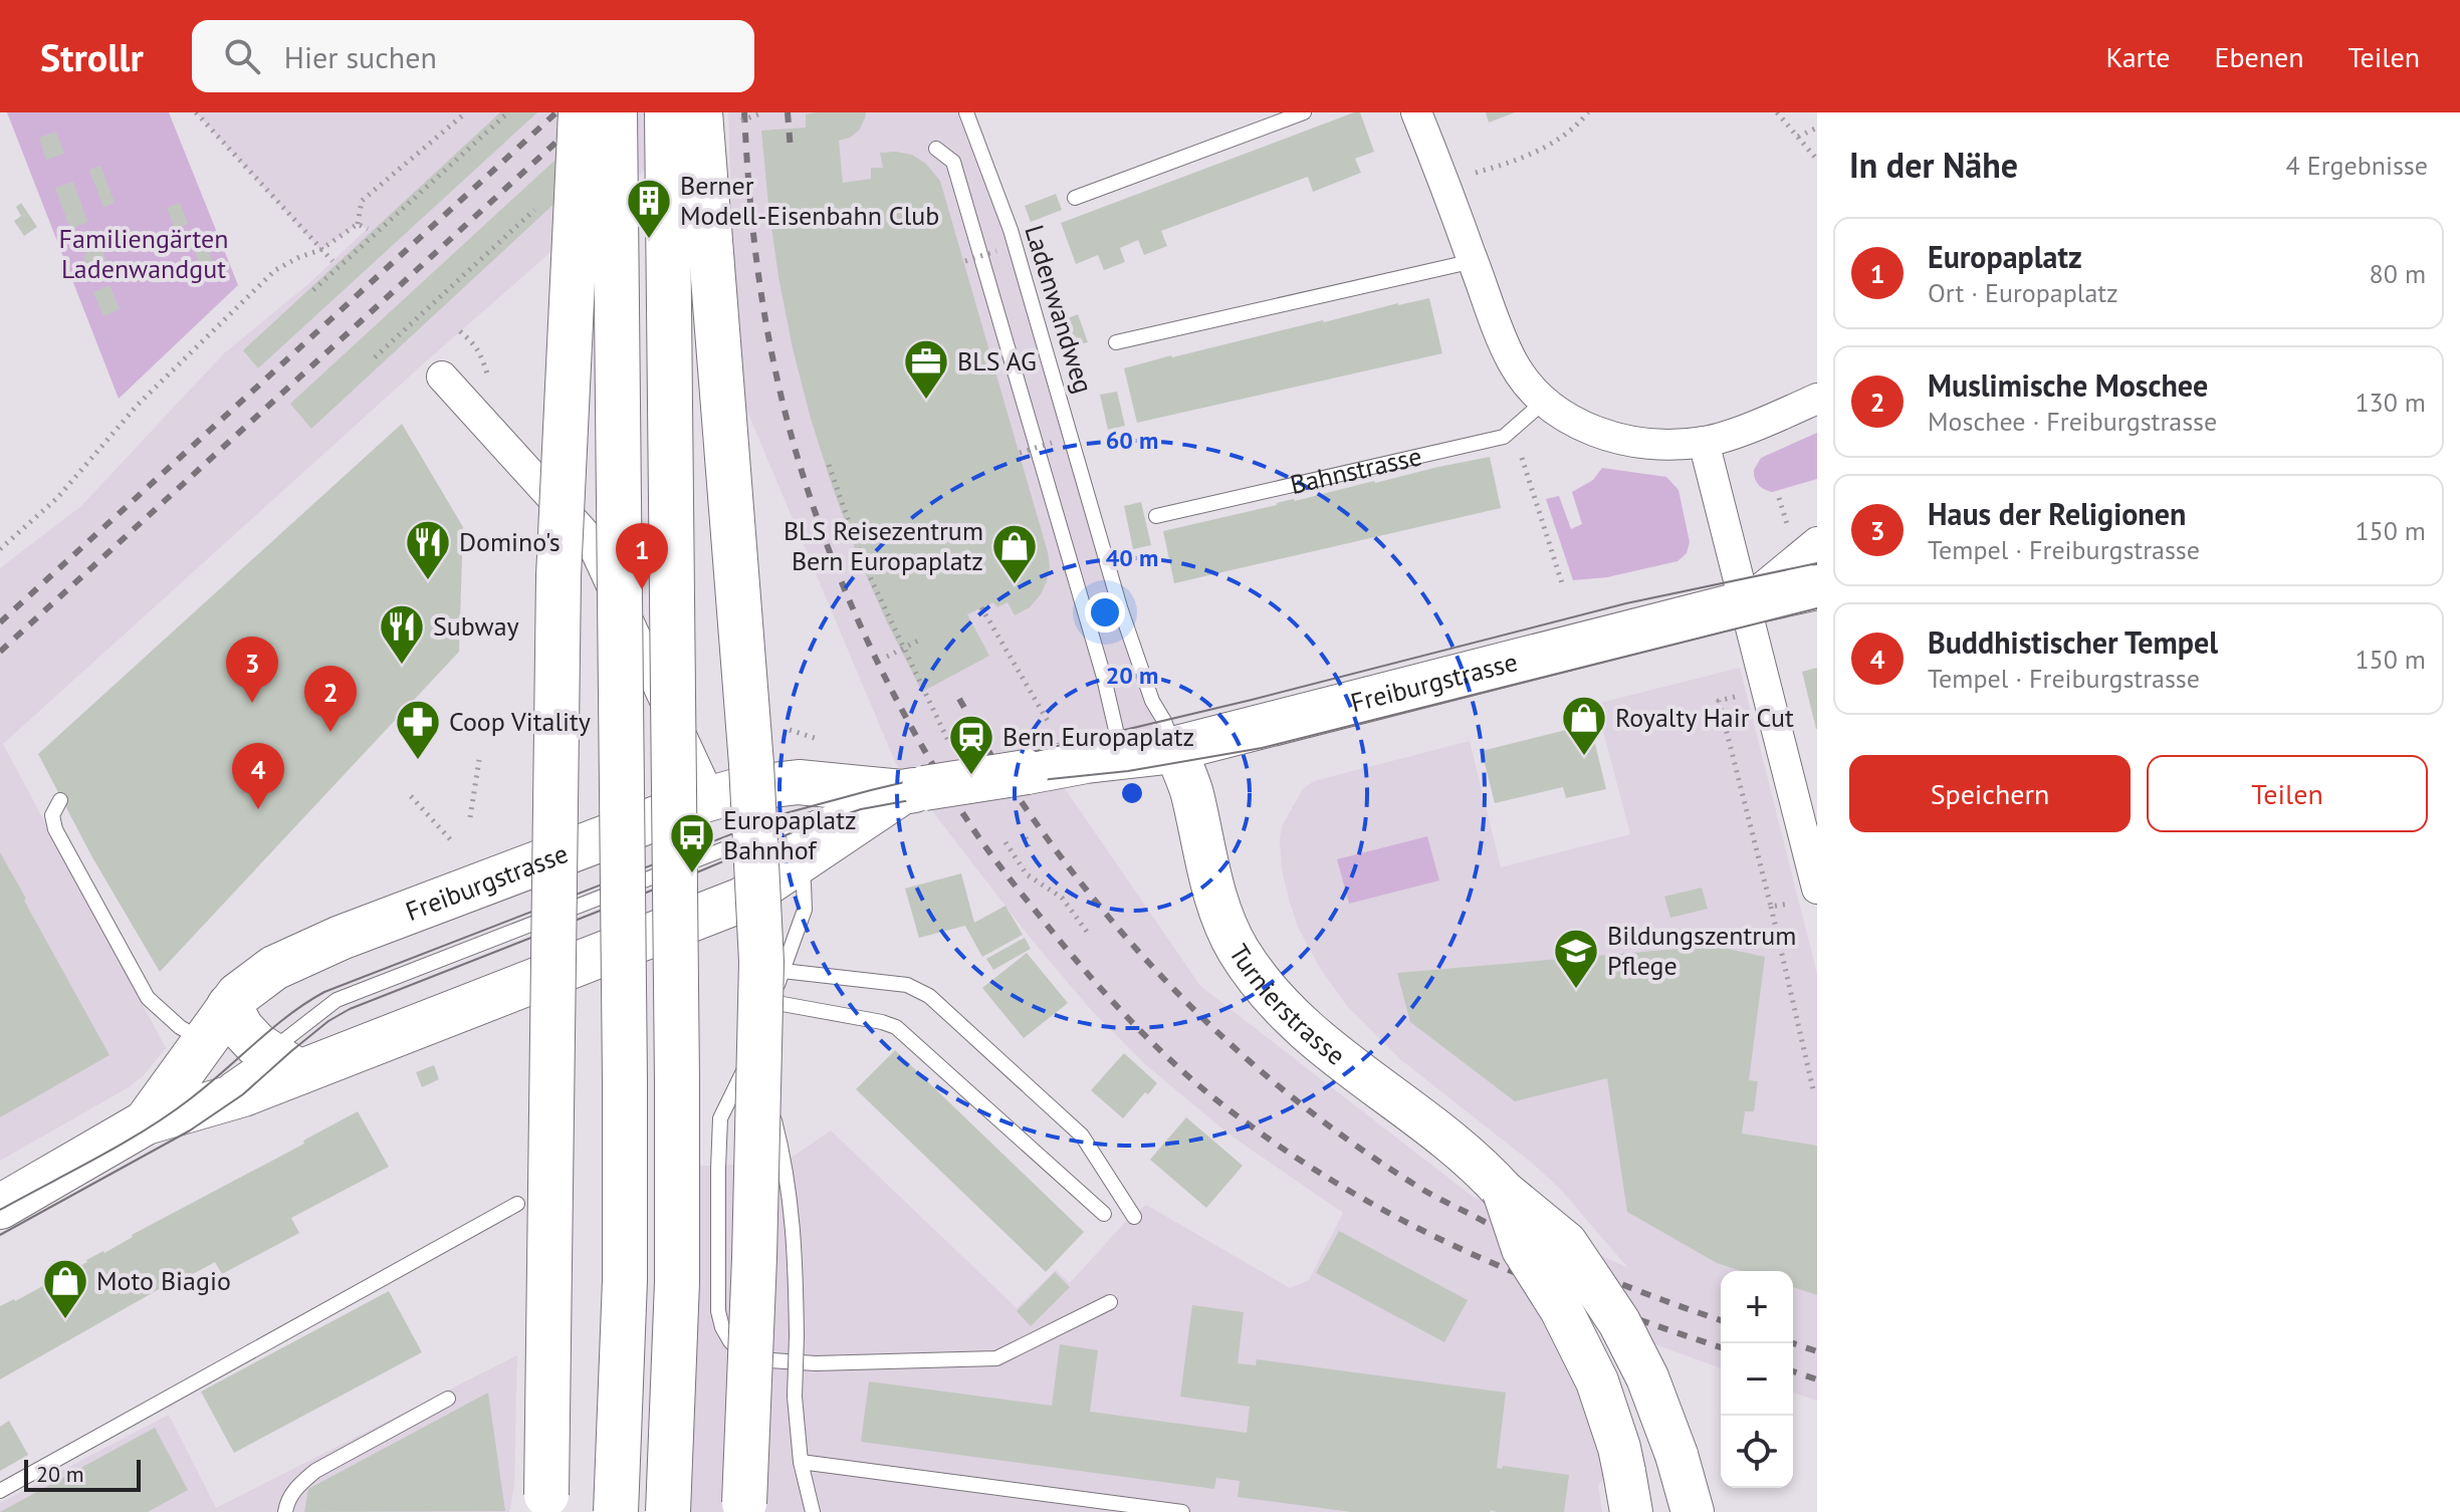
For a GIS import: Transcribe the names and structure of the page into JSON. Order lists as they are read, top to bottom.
{
  "streets": {
    "main road": ["Freiburgstrasse", "Turnierstrasse"],
    "lane": ["Ladenwandweg", "Bahnstrasse"]
  },
  "crossings": [
    ["Ladenwandweg", "Freiburgstrasse"],
    ["Ladenwandweg", "Turnierstrasse"],
    ["Freiburgstrasse", "Turnierstrasse"]
  ],
  "parks": ["Familiengärten Ladenwandgut"],
  "places": {
    "building": ["Berner Modell-Eisenbahn Club"],
    "office": ["BLS AG"],
    "restaurant": ["Domino's", "Subway"],
    "shop": ["BLS Reisezentrum Bern Europaplatz", "Royalty Hair Cut", "Moto Biagio"],
    "pharmacy": ["Coop Vitality"],
    "station": ["Bern Europaplatz"],
    "bus stop": ["Europaplatz Bahnhof"],
    "school or university": ["Bildungszentrum Pflege"]
  },
  "scale_bar": "20 m",
  "page": {
    "header": "Strollr",
    "search": "Hier suchen",
    "nav": ["Karte", "Ebenen", "Teilen"],
    "heading": ["In der Nähe", "4 Ergebnisse"],
    "list": [
      {
        "mark": "1",
        "name": "Europaplatz",
        "note": "Ort · Europaplatz",
        "value": "80 m"
      },
      {
        "mark": "2",
        "name": "Muslimische Moschee",
        "note": "Moschee · Freiburgstrasse",
        "value": "130 m"
      },
      {
        "mark": "3",
        "name": "Haus der Religionen",
        "note": "Tempel · Freiburgstrasse",
        "value": "150 m"
      },
      {
        "mark": "4",
        "name": "Buddhistischer Tempel",
        "note": "Tempel · Freiburgstrasse",
        "value": "150 m"
      }
    ],
    "pins": [
      "1",
      "3",
      "2",
      "4"
    ],
    "buttons": ["Speichern", "Teilen"],
    "map_buttons": ["+", "−"],
    "scale": "20 m"
  },
  "rings": ["60 m", "40 m", "20 m"]
}
